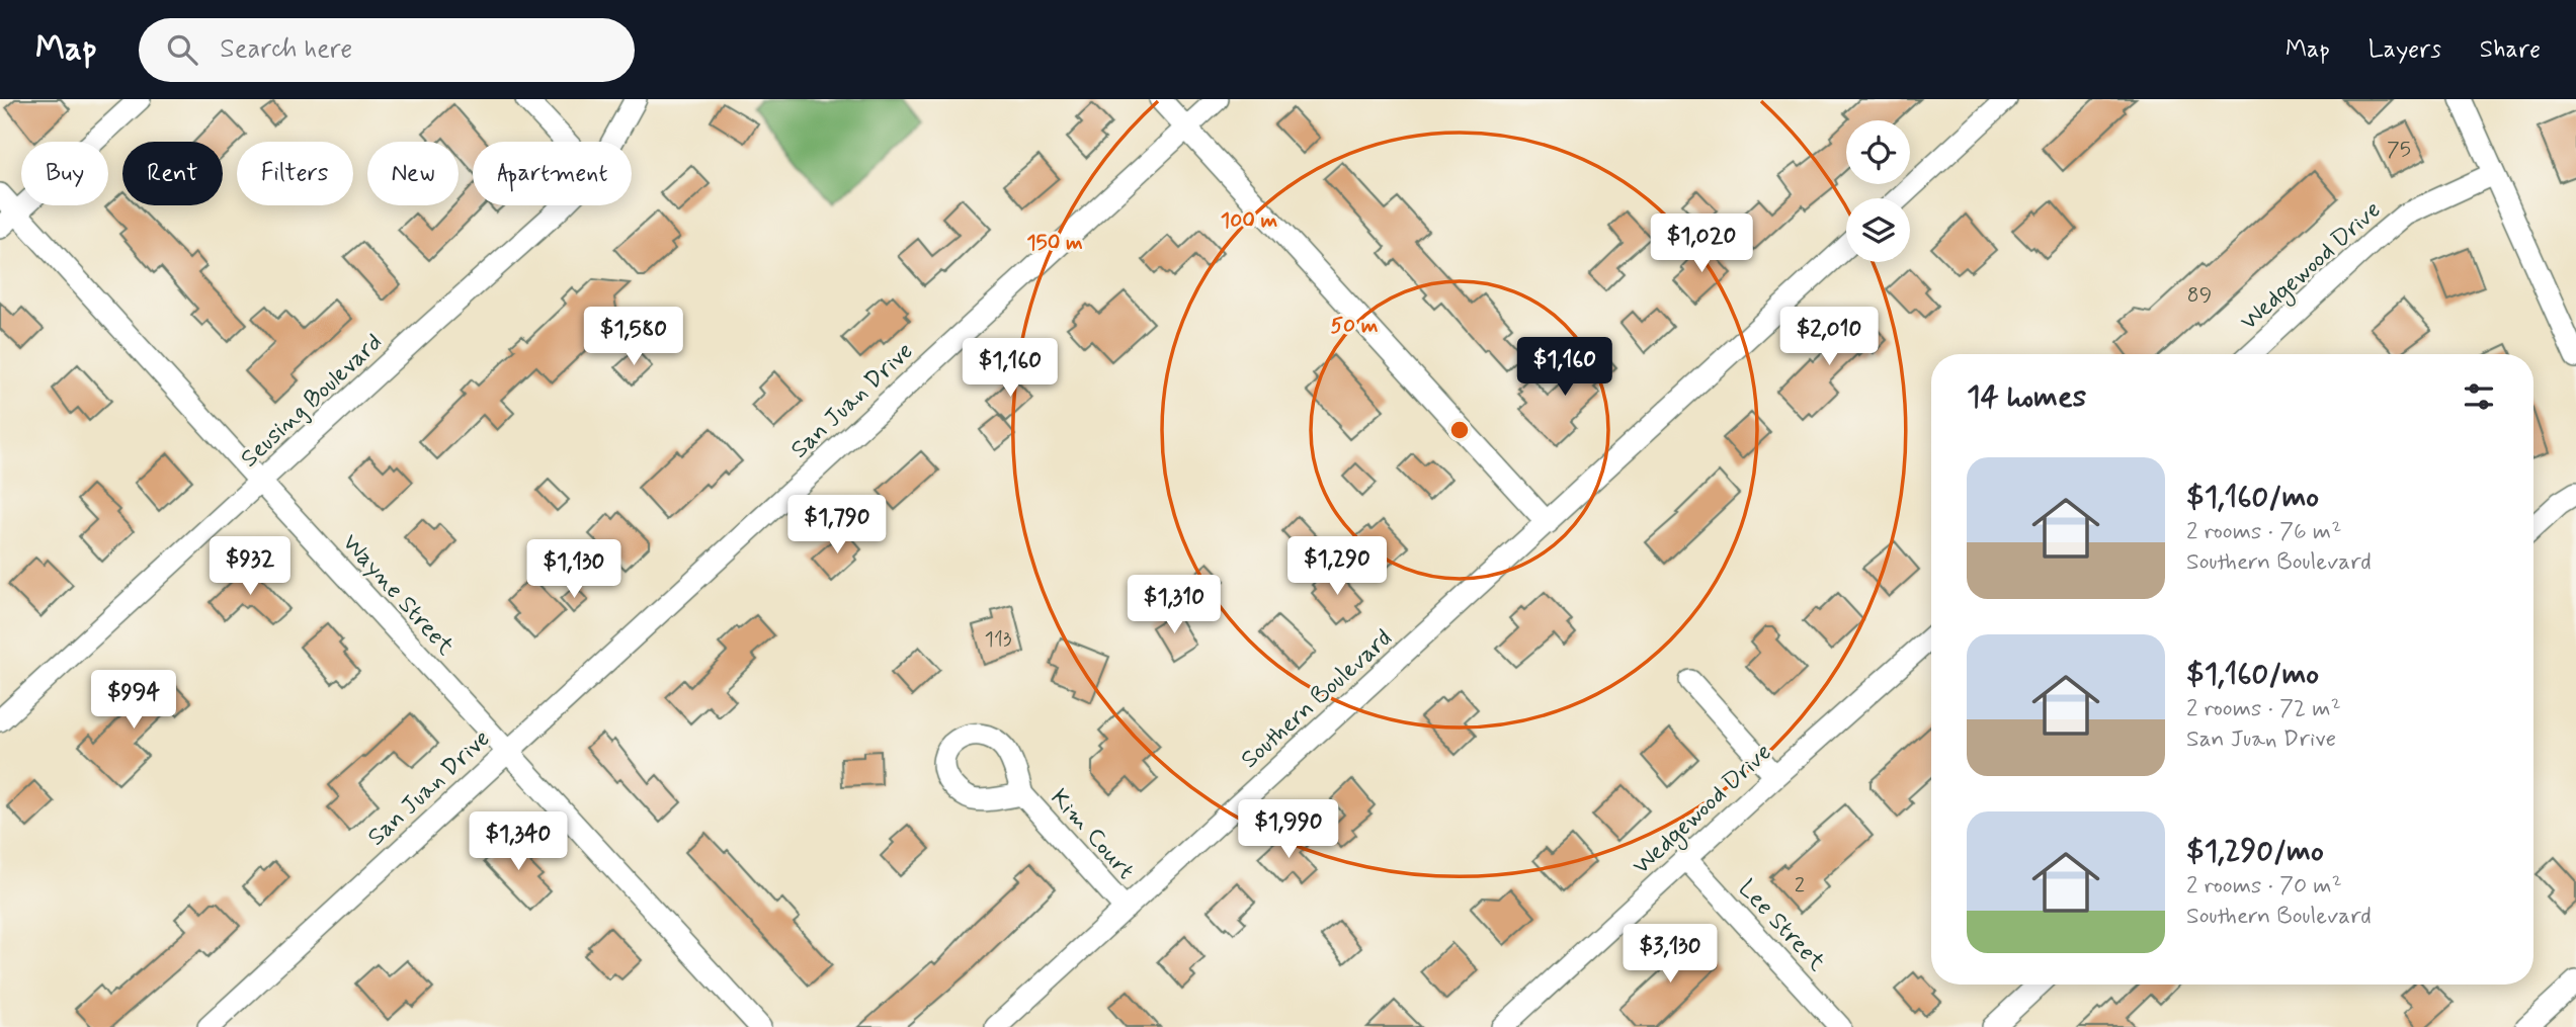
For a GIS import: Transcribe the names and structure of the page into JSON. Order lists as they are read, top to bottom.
{
  "streets": {
    "street": [
      "Wedgewood Drive",
      "Seusing Boulevard",
      "San Juan Drive",
      "Wayne Street",
      "Southern Boulevard",
      "Kim Court",
      "Lee Street"
    ]
  },
  "crossings": [
    ["Wedgewood Drive", "Lee Street"],
    ["Seusing Boulevard", "Wayne Street"],
    ["San Juan Drive", "Wayne Street"],
    ["Southern Boulevard", "Kim Court"]
  ],
  "house_numbers": [
    "75",
    "89",
    "113",
    "2"
  ],
  "page": {
    "header": "Map",
    "search": "Search here",
    "nav": ["Map", "Layers", "Share"],
    "chip": [
      "Buy",
      "Rent",
      "Filters",
      "New",
      "Apartment"
    ],
    "price": [
      "$1,020",
      "$1,580",
      "$2,010",
      "$1,160",
      "$1,160",
      "$1,790",
      "$932",
      "$1,290",
      "$1,130",
      "$1,310",
      "$994",
      "$1,990",
      "$1,340",
      "$3,130"
    ],
    "heading": "14 homes",
    "list": [
      {
        "name": "$1,160/mo",
        "note": "2 rooms · 76 m² · Southern Boulevard"
      },
      {
        "name": "$1,160/mo",
        "note": "2 rooms · 72 m² · San Juan Drive"
      },
      {
        "name": "$1,290/mo",
        "note": "2 rooms · 70 m² · Southern Boulevard"
      }
    ]
  },
  "rings": ["100 m", "150 m", "50 m"]
}
